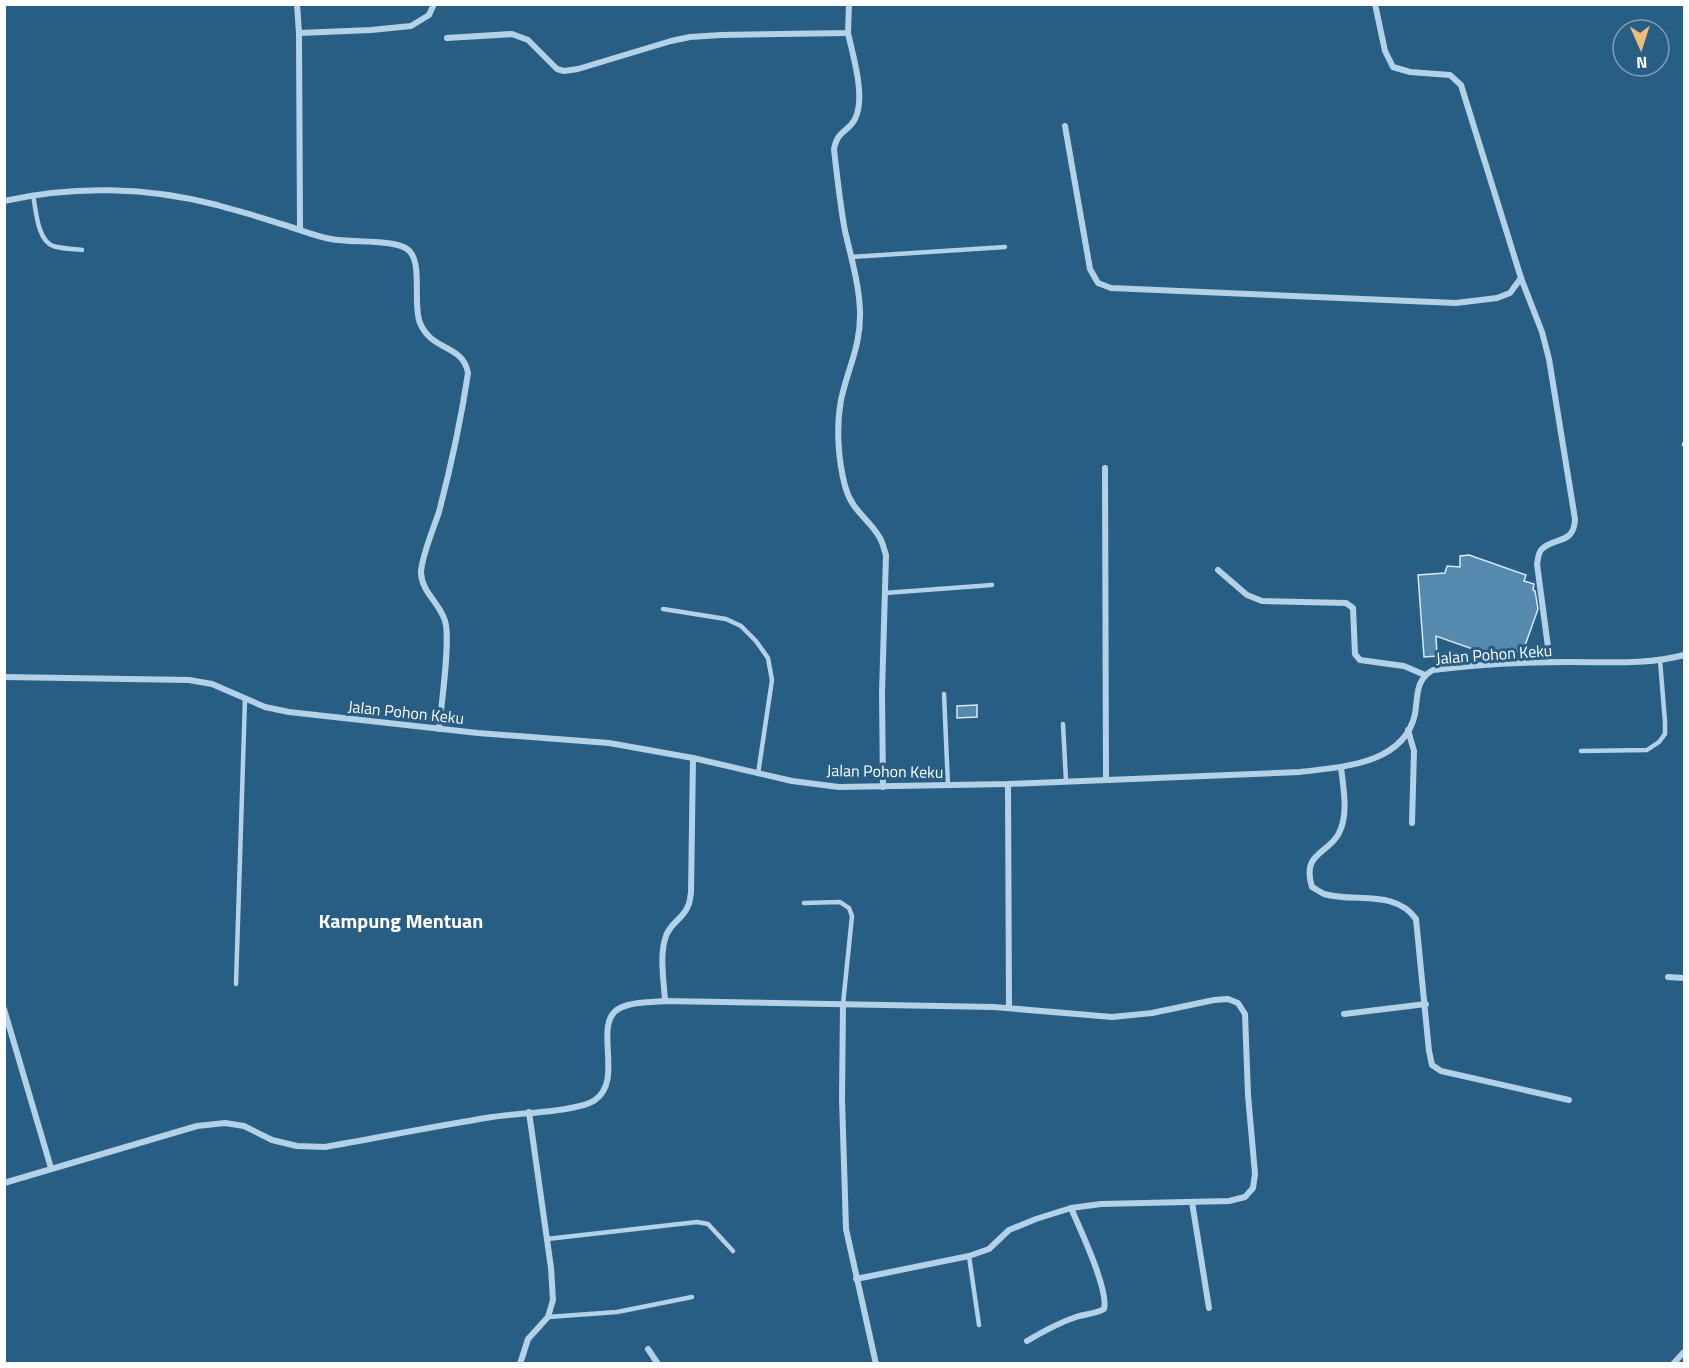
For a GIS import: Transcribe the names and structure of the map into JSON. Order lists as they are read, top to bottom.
{
  "streets": {
    "street": ["Jalan Pohon Keku"]
  },
  "districts": ["Kampung Mentuan"],
  "north": "bottom"
}
